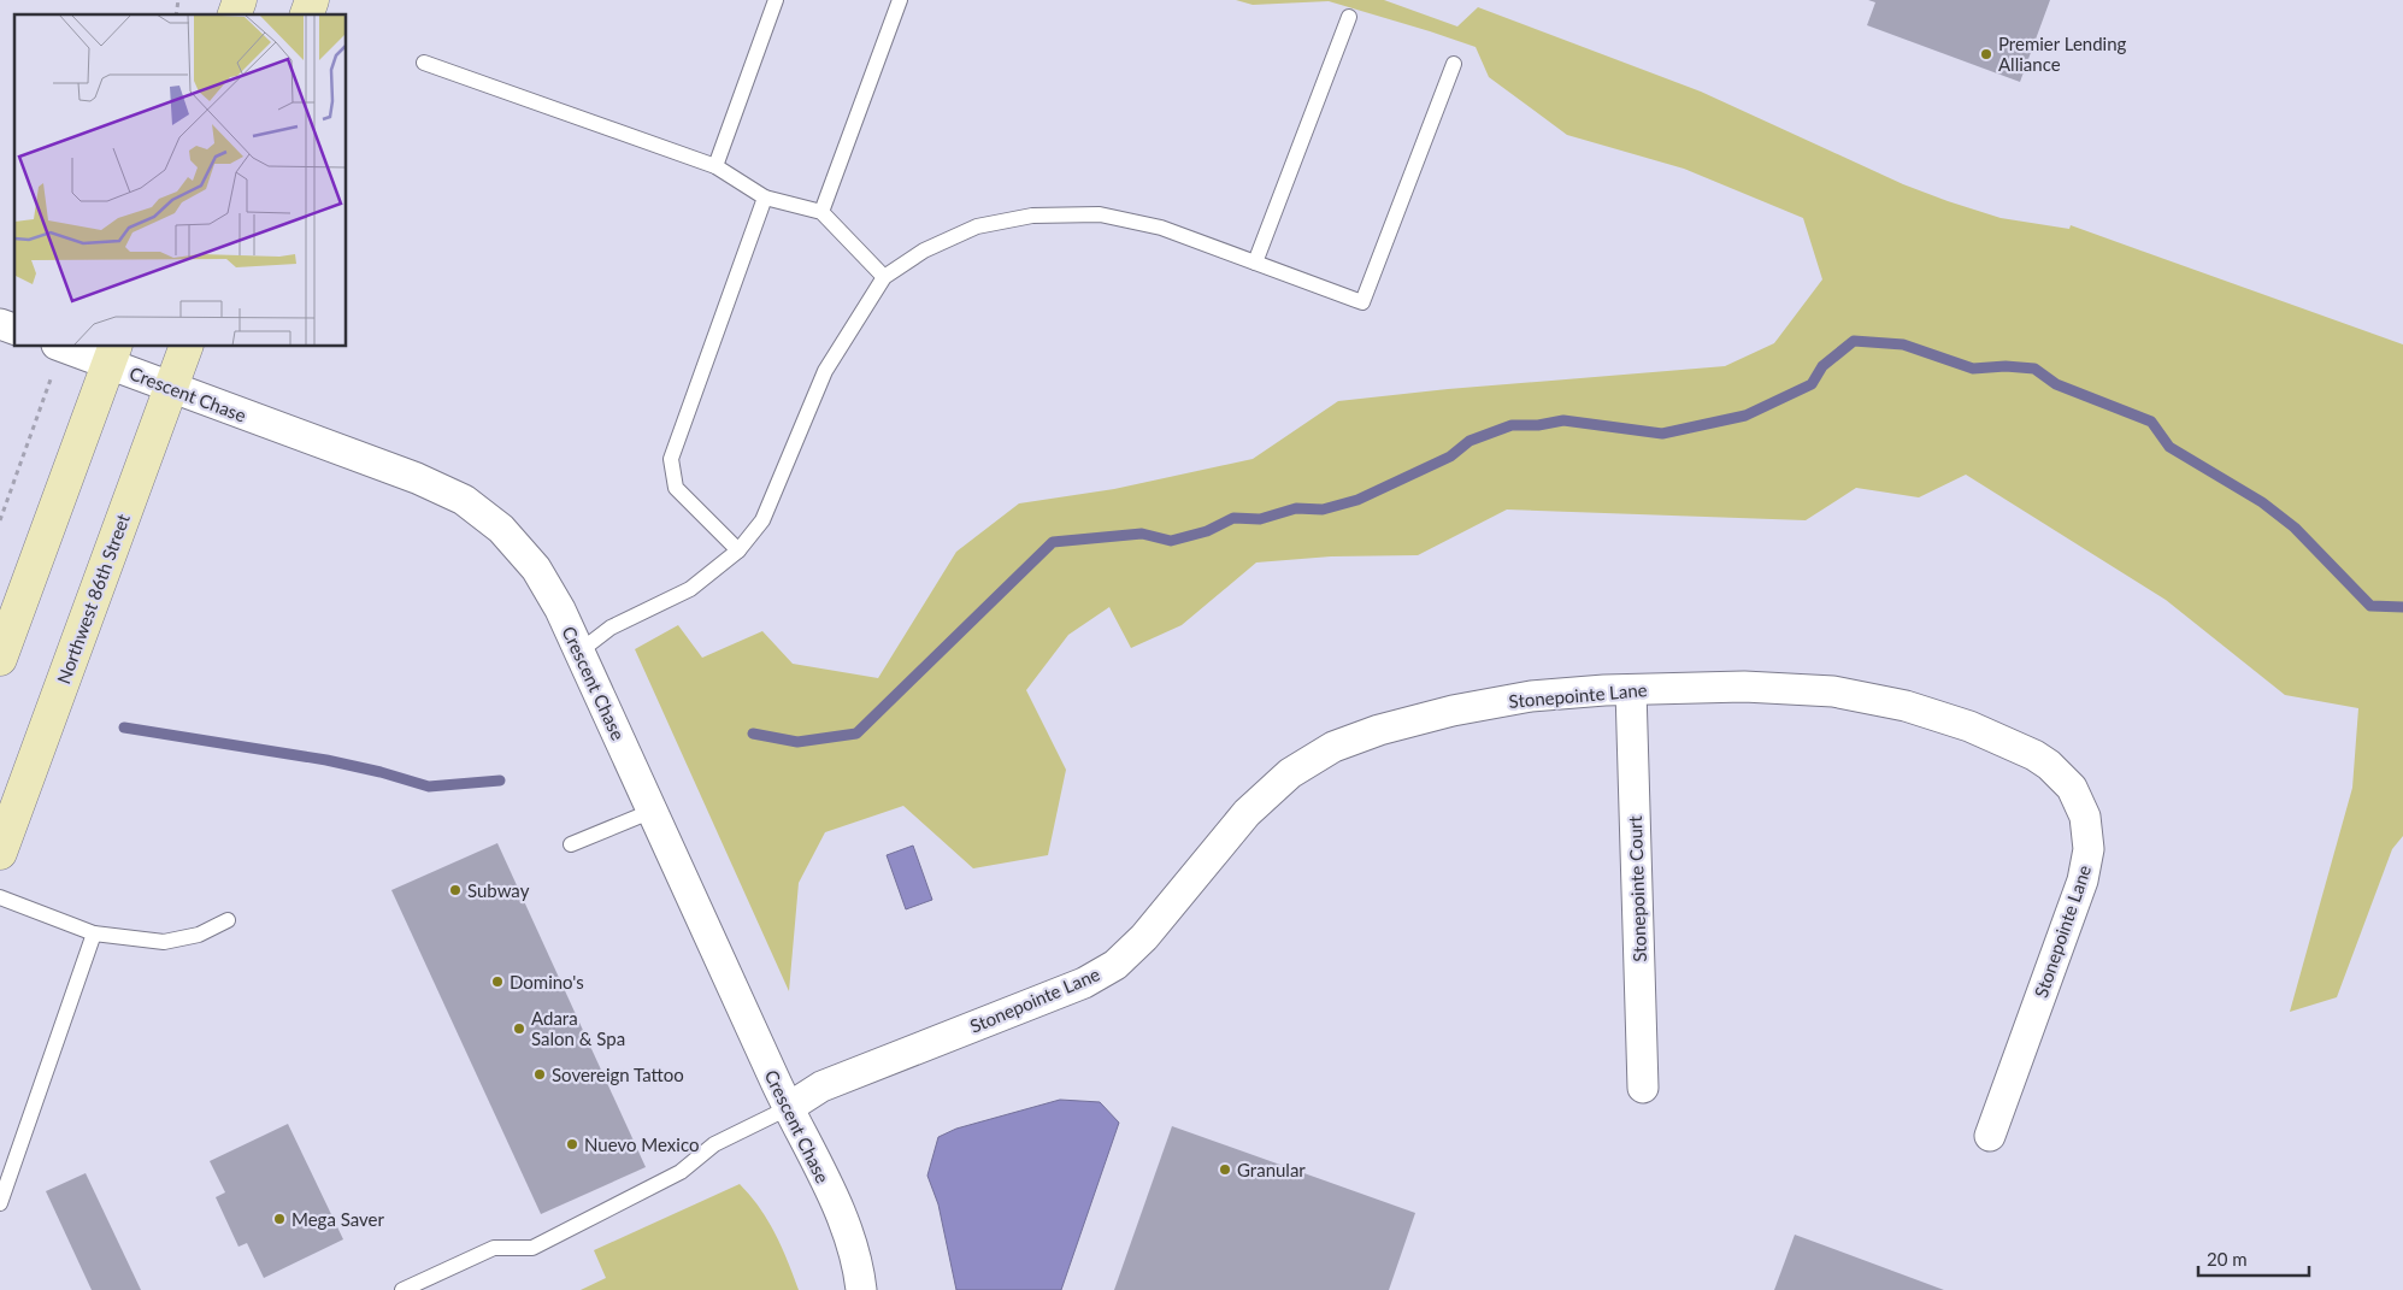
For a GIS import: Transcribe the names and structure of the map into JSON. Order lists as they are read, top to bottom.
{
  "streets": {
    "main road": ["Northwest 86th Street"],
    "street": ["Crescent Chase", "Stonepointe Lane", "Stonepointe Court"]
  },
  "crossings": [
    ["Crescent Chase", "Northwest 86th Street"],
    ["Crescent Chase", "Stonepointe Lane"],
    ["Stonepointe Lane", "Stonepointe Court"]
  ],
  "places": [
    "Premier Lending Alliance",
    "Subway",
    "Domino's",
    "Adara Salon & Spa",
    "Sovereign Tattoo",
    "Nuevo Mexico",
    "Granular",
    "Mega Saver"
  ],
  "scale_bar": "20 m"
}
